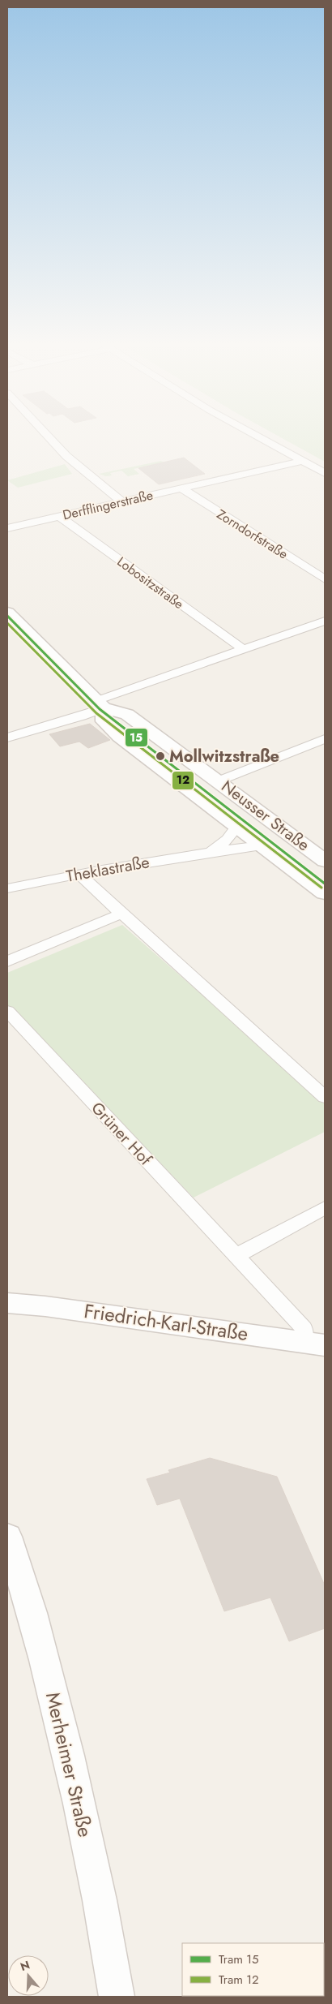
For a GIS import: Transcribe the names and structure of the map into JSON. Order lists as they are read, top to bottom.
{
  "streets": {
    "main road": ["Neusser Straße", "Friedrich-Karl-Straße", "Merheimer Straße"],
    "street": [
      "Derfflingerstraße",
      "Zorndorfstraße",
      "Lobositzstraße",
      "Theklastraße",
      "Grüner Hof"
    ]
  },
  "crossings": [
    ["Derfflingerstraße", "Zorndorfstraße"],
    ["Derfflingerstraße", "Lobositzstraße"],
    ["Neusser Straße", "Theklastraße"],
    ["Grüner Hof", "Friedrich-Karl-Straße"]
  ],
  "places": ["Mollwitzstraße"],
  "lines": ["tram line 15", "tram line 12"],
  "legend": ["Tram 15", "Tram 12"],
  "north": "top"
}
